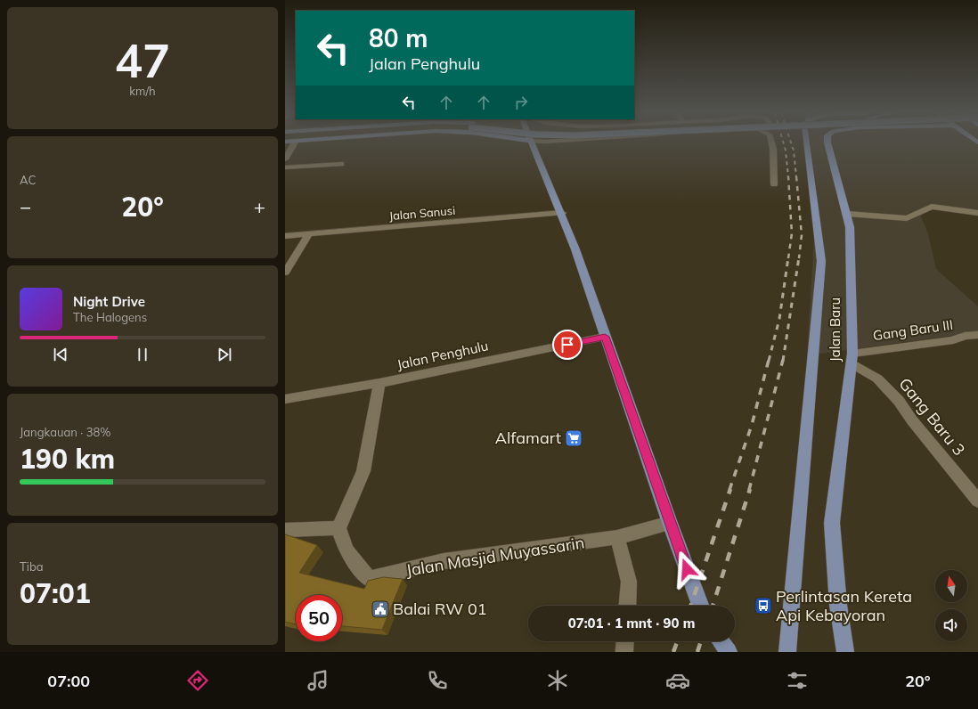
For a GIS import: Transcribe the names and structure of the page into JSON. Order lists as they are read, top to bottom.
{
  "streets": {
    "main road": ["Jalan Baru"],
    "street": [
      "Jalan Sanusi",
      "Gang Baru III",
      "Jalan Penghulu",
      "Gang Baru 3",
      "Jalan Masjid Muyassarin"
    ]
  },
  "crossings": [
    ["Jalan Baru", "Gang Baru III"],
    ["Jalan Baru", "Gang Baru 3"],
    ["Gang Baru III", "Gang Baru 3"]
  ],
  "places": {
    "supermarket": ["Alfamart"],
    "bus stop": ["Perlintasan Kereta Api Kebayoran"],
    "public building": ["Balai RW 01"]
  },
  "north": "top",
  "page": {
    "tile": [
      ["47", "km/h"],
      "AC",
      ["Jangkauan · 38%", "190 km"],
      ["Tiba", "07:01"]
    ],
    "turn": ["80 m", "Jalan Penghulu"],
    "heat": ["−", "20°", "+"],
    "song": ["Night Drive", "The Halogens"],
    "limit": "50",
    "trip": "07:01 · 1 mnt · 90 m",
    "tabs": ["07:00", "20°"]
  }
}
